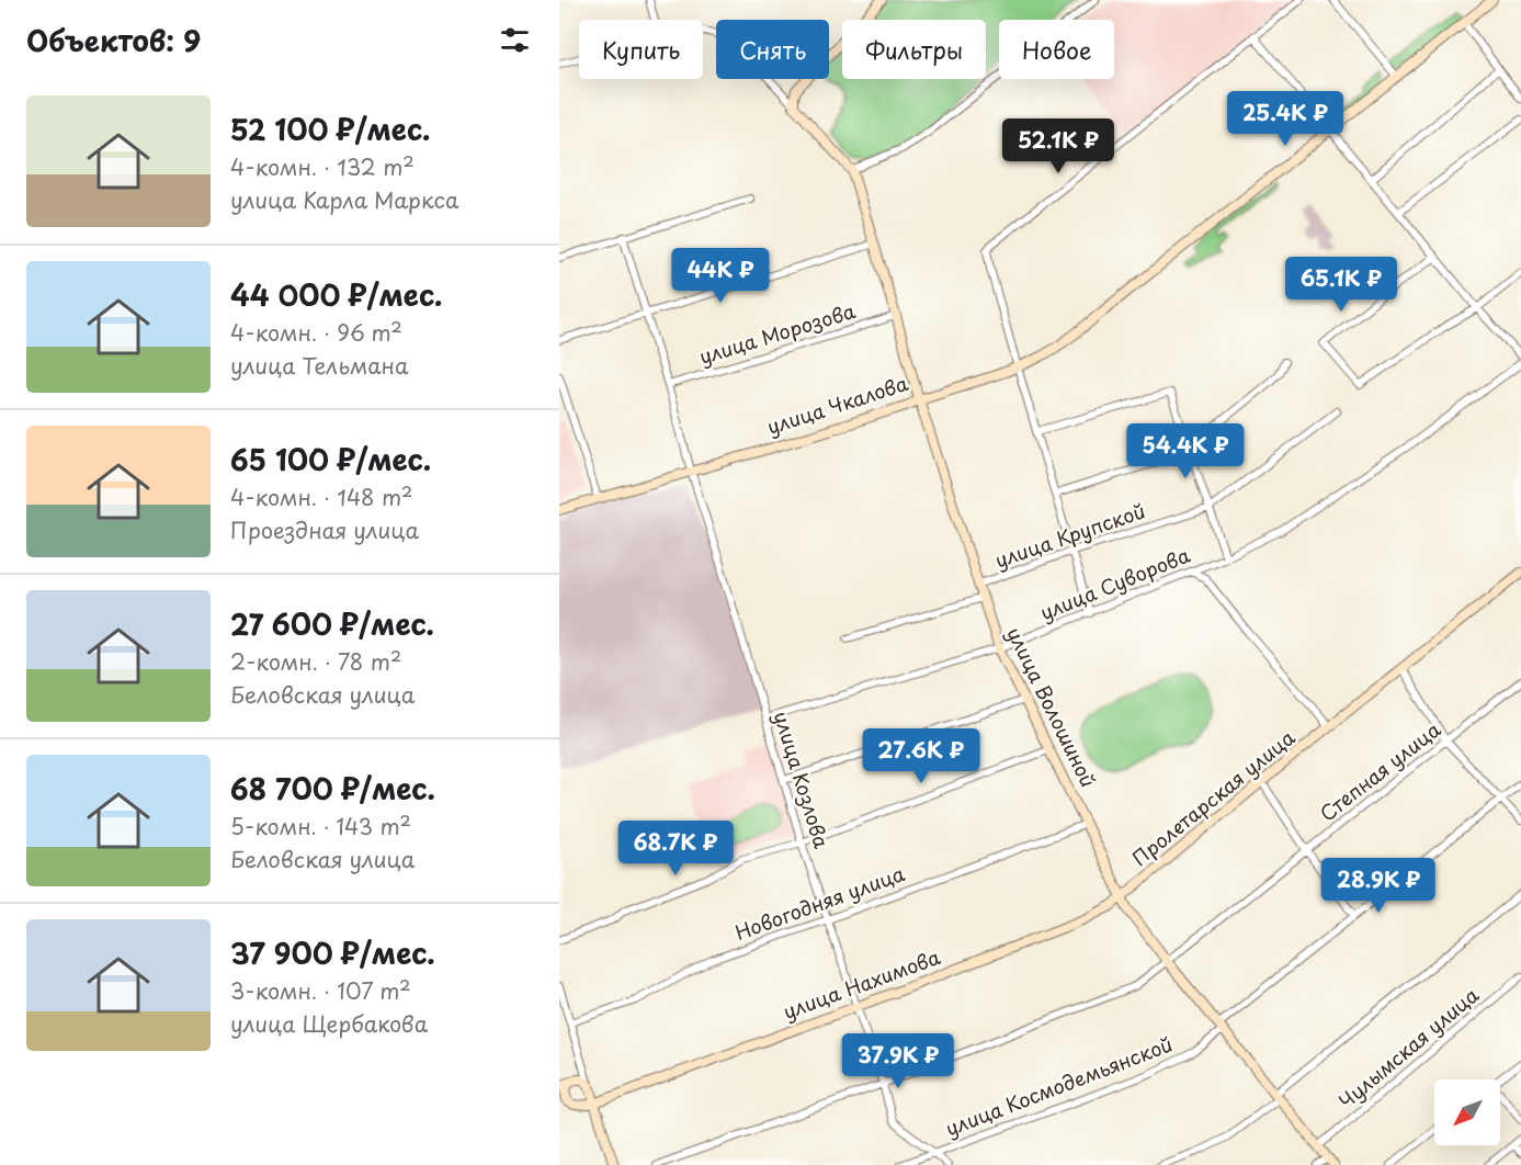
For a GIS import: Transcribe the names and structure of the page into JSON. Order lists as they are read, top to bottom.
{
  "streets": {
    "street": [
      "улица Морозова",
      "улица Чкалова",
      "улица Крупской",
      "улица Суворова",
      "улица Волошиной",
      "Степная улица",
      "улица Козлова",
      "Пролетарская улица",
      "Новогодняя улица",
      "улица Нахимова",
      "Чулымская улица",
      "улица Космодемьянской"
    ]
  },
  "crossings": [
    ["улица Морозова", "улица Волошиной"],
    ["улица Морозова", "улица Козлова"],
    ["улица Чкалова", "улица Волошиной"],
    ["улица Чкалова", "улица Козлова"],
    ["улица Крупской", "улица Волошиной"],
    ["улица Суворова", "улица Волошиной"],
    ["улица Суворова", "улица Козлова"],
    ["улица Волошиной", "Степная улица"],
    ["улица Волошиной", "Пролетарская улица"],
    ["улица Волошиной", "Новогодняя улица"],
    ["улица Волошиной", "улица Нахимова"],
    ["улица Волошиной", "Чулымская улица"],
    ["улица Волошиной", "улица Космодемьянской"],
    ["Степная улица", "улица Козлова"],
    ["улица Козлова", "Новогодняя улица"],
    ["улица Козлова", "улица Нахимова"],
    ["улица Козлова", "улица Космодемьянской"],
    ["Пролетарская улица", "улица Нахимова"]
  ],
  "north": "bottom left",
  "page": {
    "heading": "Объектов: 9",
    "chip": [
      "Купить",
      "Снять",
      "Фильтры",
      "Новое"
    ],
    "list": [
      {
        "name": "52 100 ₽/мес.",
        "note": "4-комн. · 132 m² · улица Карла Маркса"
      },
      {
        "name": "44 000 ₽/мес.",
        "note": "4-комн. · 96 m² · улица Тельмана"
      },
      {
        "name": "65 100 ₽/мес.",
        "note": "4-комн. · 148 m² · Проездная улица"
      },
      {
        "name": "27 600 ₽/мес.",
        "note": "2-комн. · 78 m² · Беловская улица"
      },
      {
        "name": "68 700 ₽/мес.",
        "note": "5-комн. · 143 m² · Беловская улица"
      },
      {
        "name": "37 900 ₽/мес.",
        "note": "3-комн. · 107 m² · улица Щербакова"
      }
    ],
    "price": [
      "25.4K ₽",
      "52.1K ₽",
      "44K ₽",
      "65.1K ₽",
      "54.4K ₽",
      "27.6K ₽",
      "68.7K ₽",
      "28.9K ₽",
      "37.9K ₽"
    ]
  }
}
